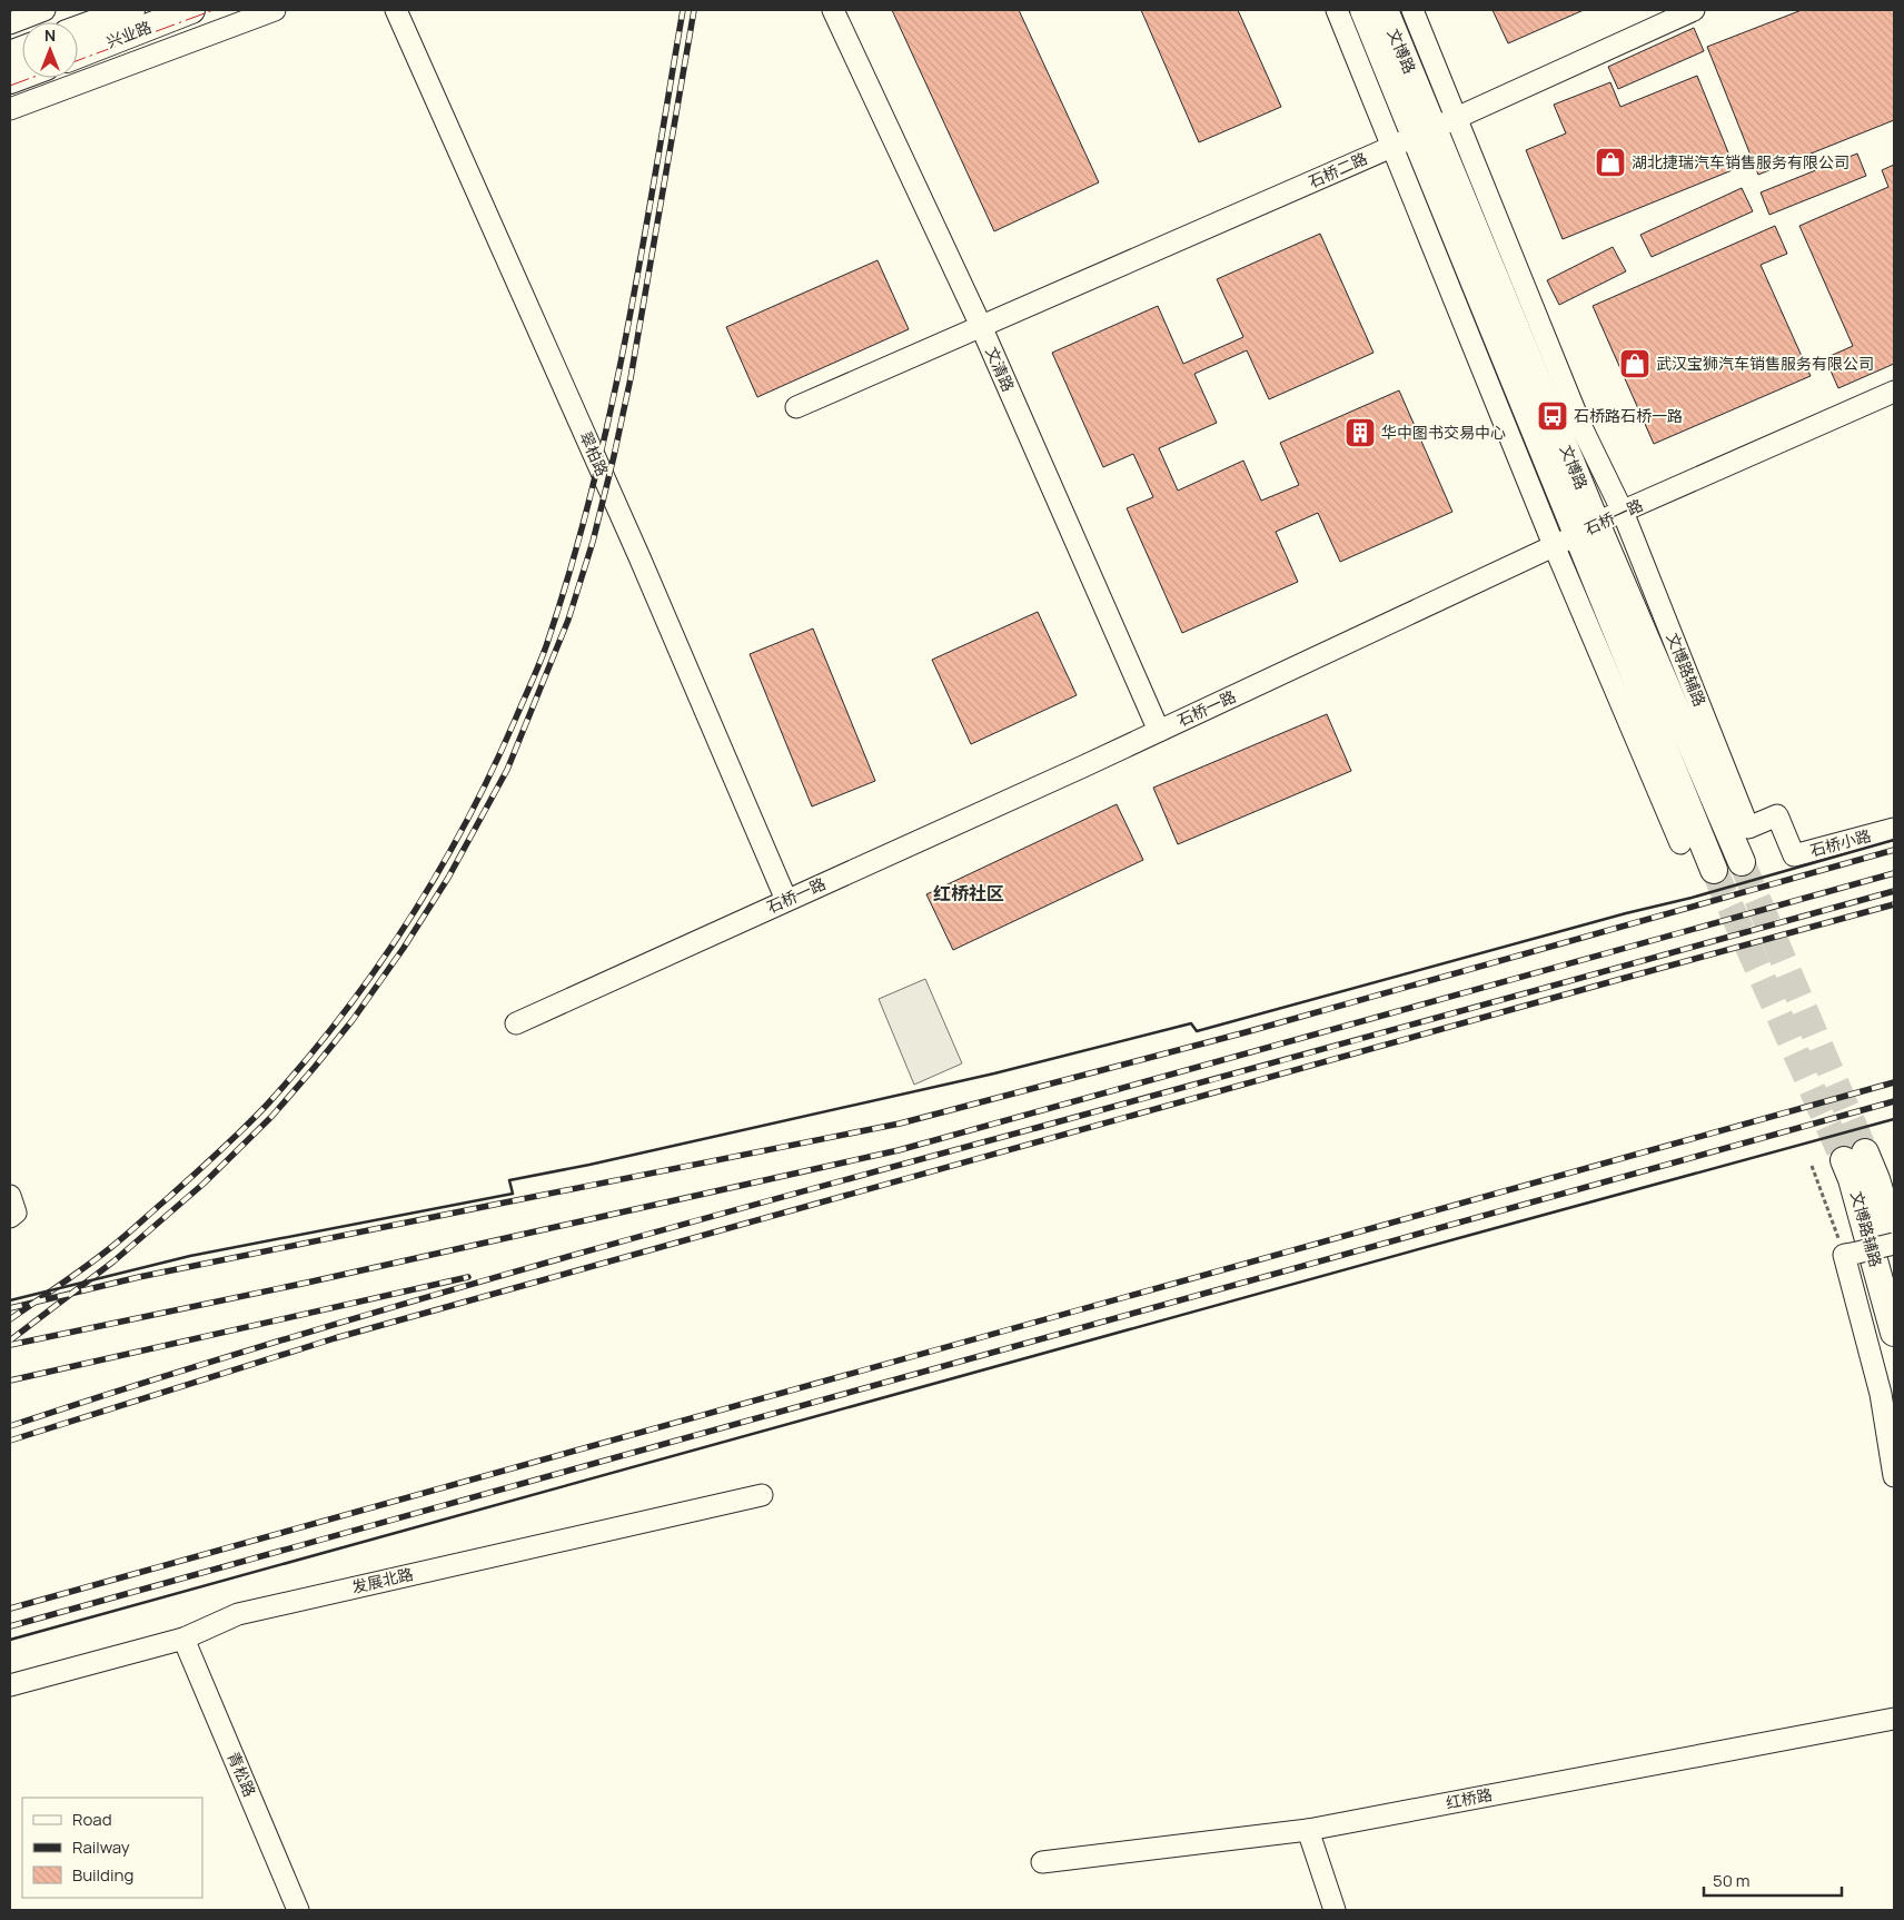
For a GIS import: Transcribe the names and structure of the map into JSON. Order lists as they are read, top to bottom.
{
  "streets": {
    "main road": ["兴业路", "文博路", "文博路辅路"],
    "street": [
      "石桥二路",
      "文清路",
      "翠柏路",
      "石桥一路",
      "石桥小路",
      "发展北路",
      "青松路",
      "红桥路"
    ]
  },
  "crossings": [
    ["文博路", "石桥二路"],
    ["文博路", "石桥一路"],
    ["文博路", "文博路辅路"],
    ["石桥二路", "文清路"],
    ["石桥二路", "文博路辅路"],
    ["文清路", "石桥一路"],
    ["翠柏路", "石桥一路"],
    ["石桥一路", "文博路辅路"],
    ["文博路辅路", "石桥小路"],
    ["发展北路", "青松路"]
  ],
  "districts": ["红桥社区"],
  "places": {
    "shop": ["湖北捷瑞汽车销售服务有限公司", "武汉宝狮汽车销售服务有限公司"],
    "bus stop": ["石桥路石桥一路"],
    "building": ["华中图书交易中心"]
  },
  "legend": ["Road", "Railway", "Building"],
  "scale_bar": "50 m",
  "north": "top"
}
